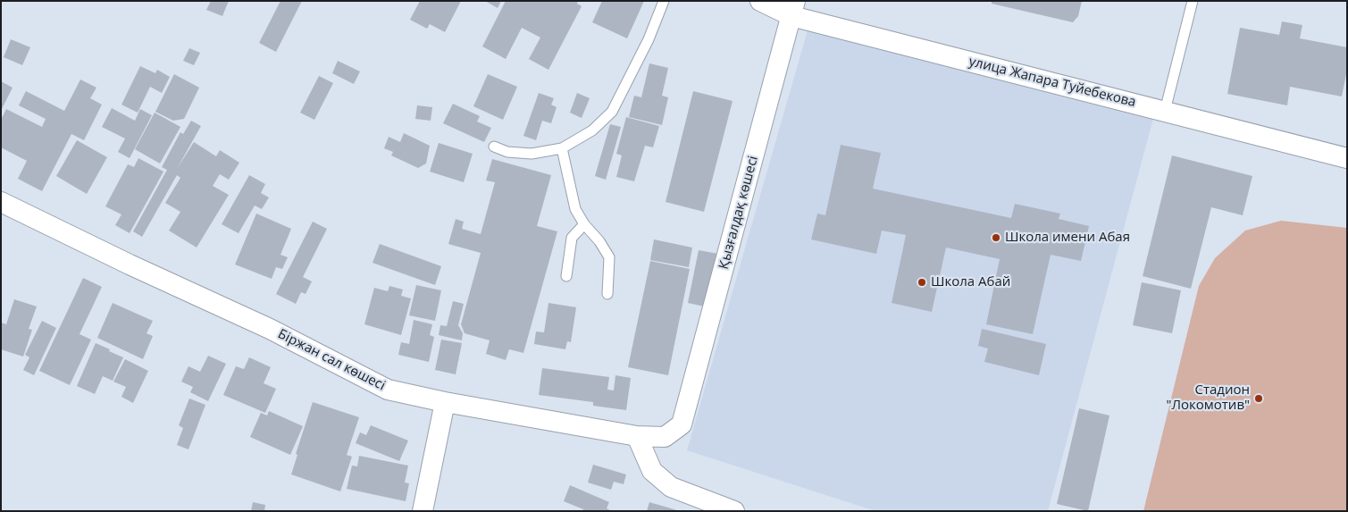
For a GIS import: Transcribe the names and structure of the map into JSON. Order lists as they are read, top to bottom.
{
  "streets": {
    "street": ["улица Жапара Туйебекова", "Қызғалдақ көшесі", "Біржан сал көшесі"]
  },
  "crossings": [
    ["улица Жапара Туйебекова", "Қызғалдақ көшесі"],
    ["Қызғалдақ көшесі", "Біржан сал көшесі"]
  ],
  "places": ["Школа имени Абая", "Школа Абай", "Стадион \"Локомотив\""]
}
